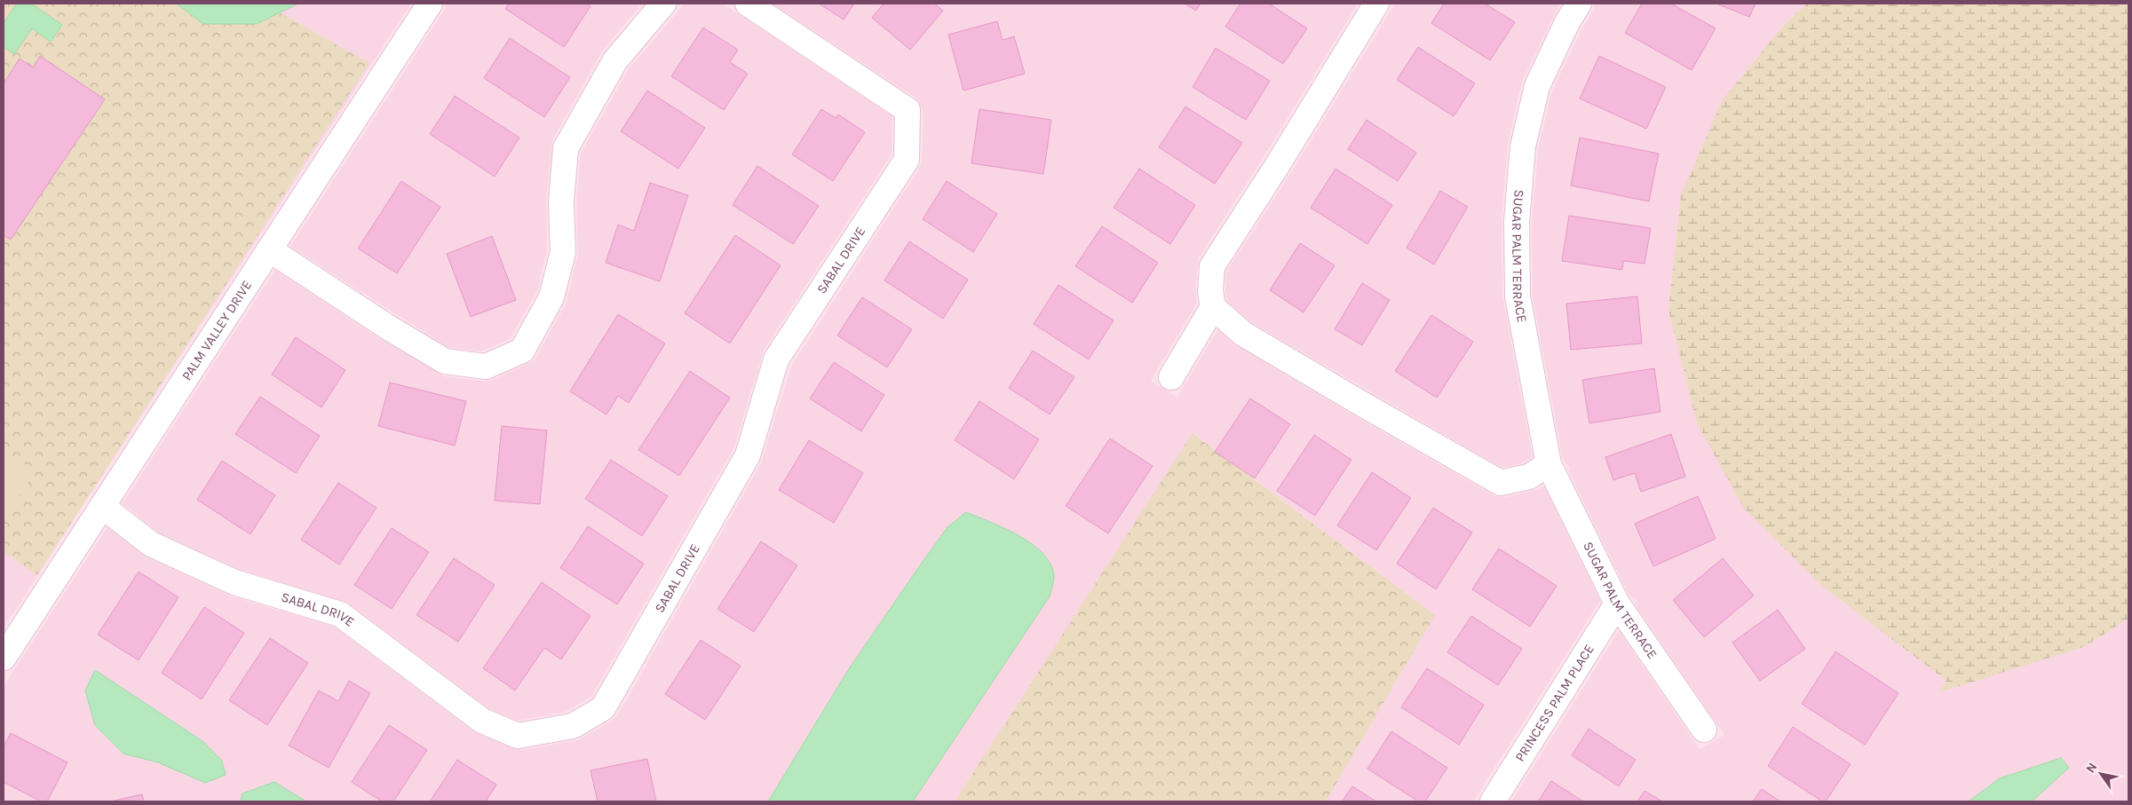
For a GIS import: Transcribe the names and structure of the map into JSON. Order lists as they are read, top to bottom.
{
  "streets": {
    "street": [
      "SUGAR PALM TERRACE",
      "SABAL DRIVE",
      "PALM VALLEY DRIVE",
      "PRINCESS PALM PLACE"
    ]
  },
  "crossings": [
    ["SUGAR PALM TERRACE", "PRINCESS PALM PLACE"],
    ["SABAL DRIVE", "PALM VALLEY DRIVE"]
  ],
  "north": "top left"
}
